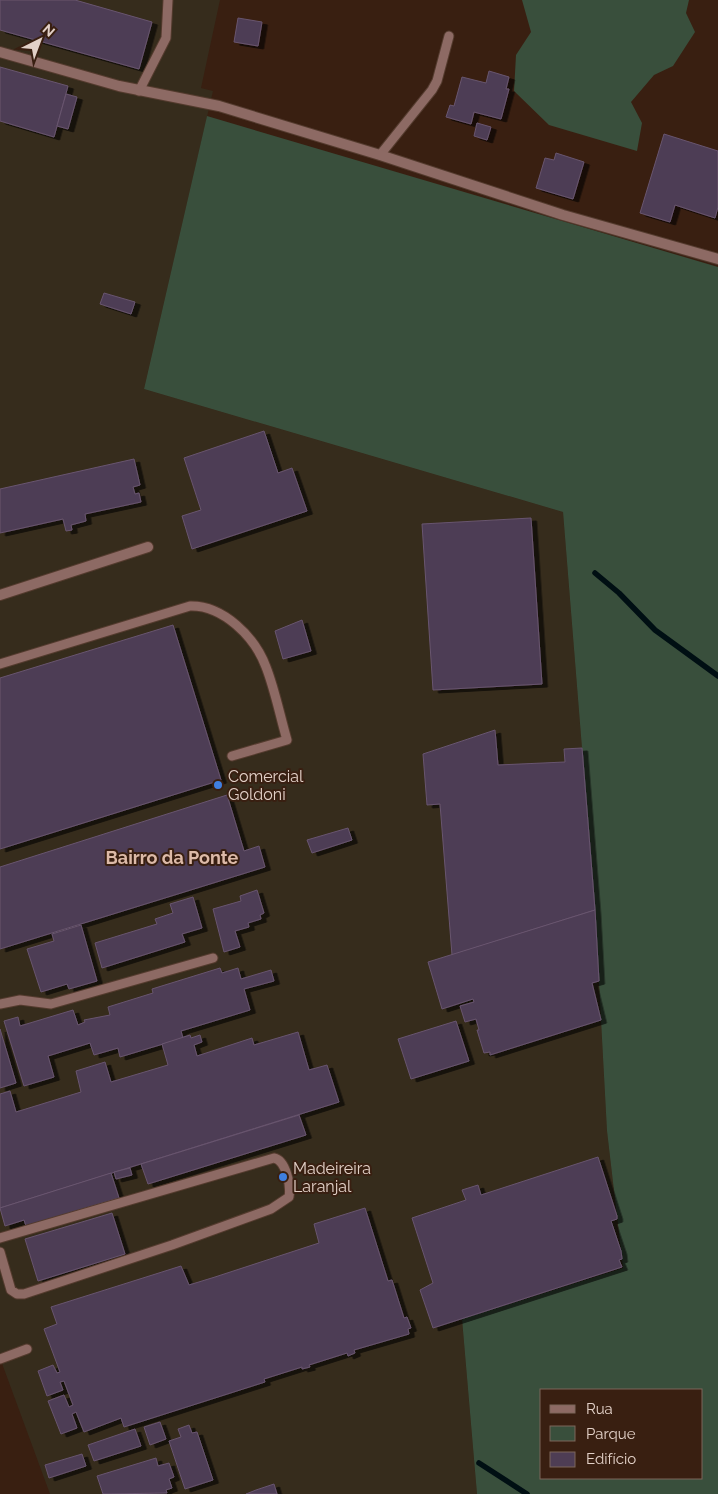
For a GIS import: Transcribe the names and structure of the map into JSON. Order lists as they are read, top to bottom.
{
  "districts": ["Bairro da Ponte"],
  "places": ["Comercial Goldoni", "Madeireira Laranjal"],
  "legend": ["Rua", "Parque", "Edifício"],
  "north": "top right"
}
